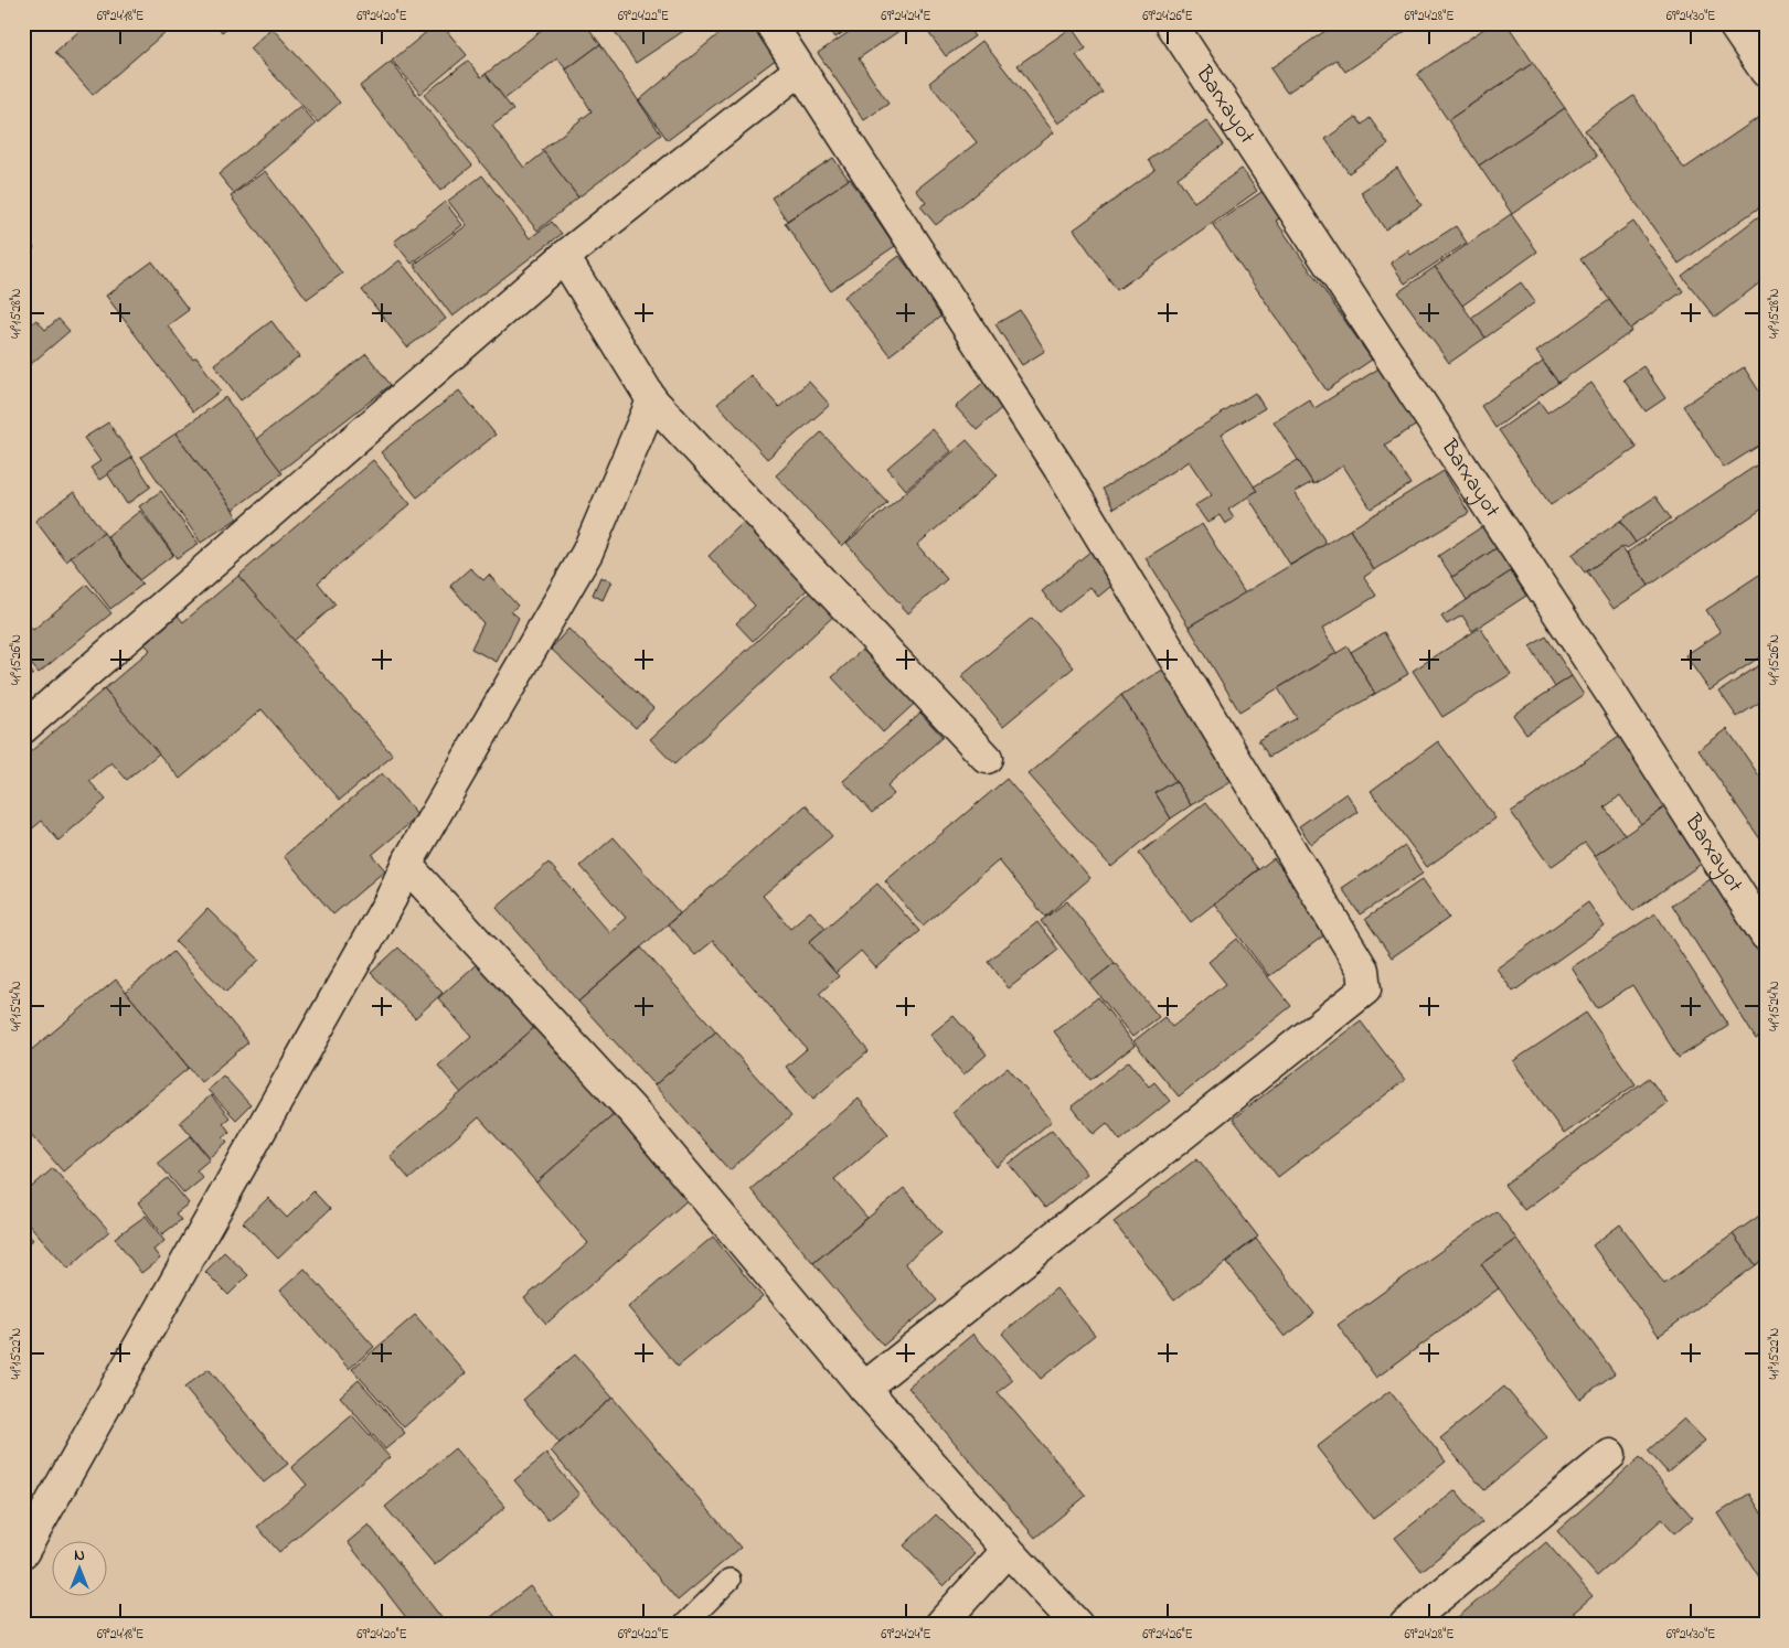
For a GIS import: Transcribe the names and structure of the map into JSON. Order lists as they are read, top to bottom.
{
  "streets": {
    "street": ["Barxayot"]
  },
  "north": "top",
  "coordinates": [
    "69°24'18\"E",
    "69°24'20\"E",
    "69°24'22\"E",
    "69°24'24\"E",
    "69°24'26\"E",
    "69°24'28\"E",
    "69°24'30\"E",
    "41°15'28\"N",
    "41°15'26\"N",
    "41°15'24\"N",
    "41°15'22\"N"
  ]
}
